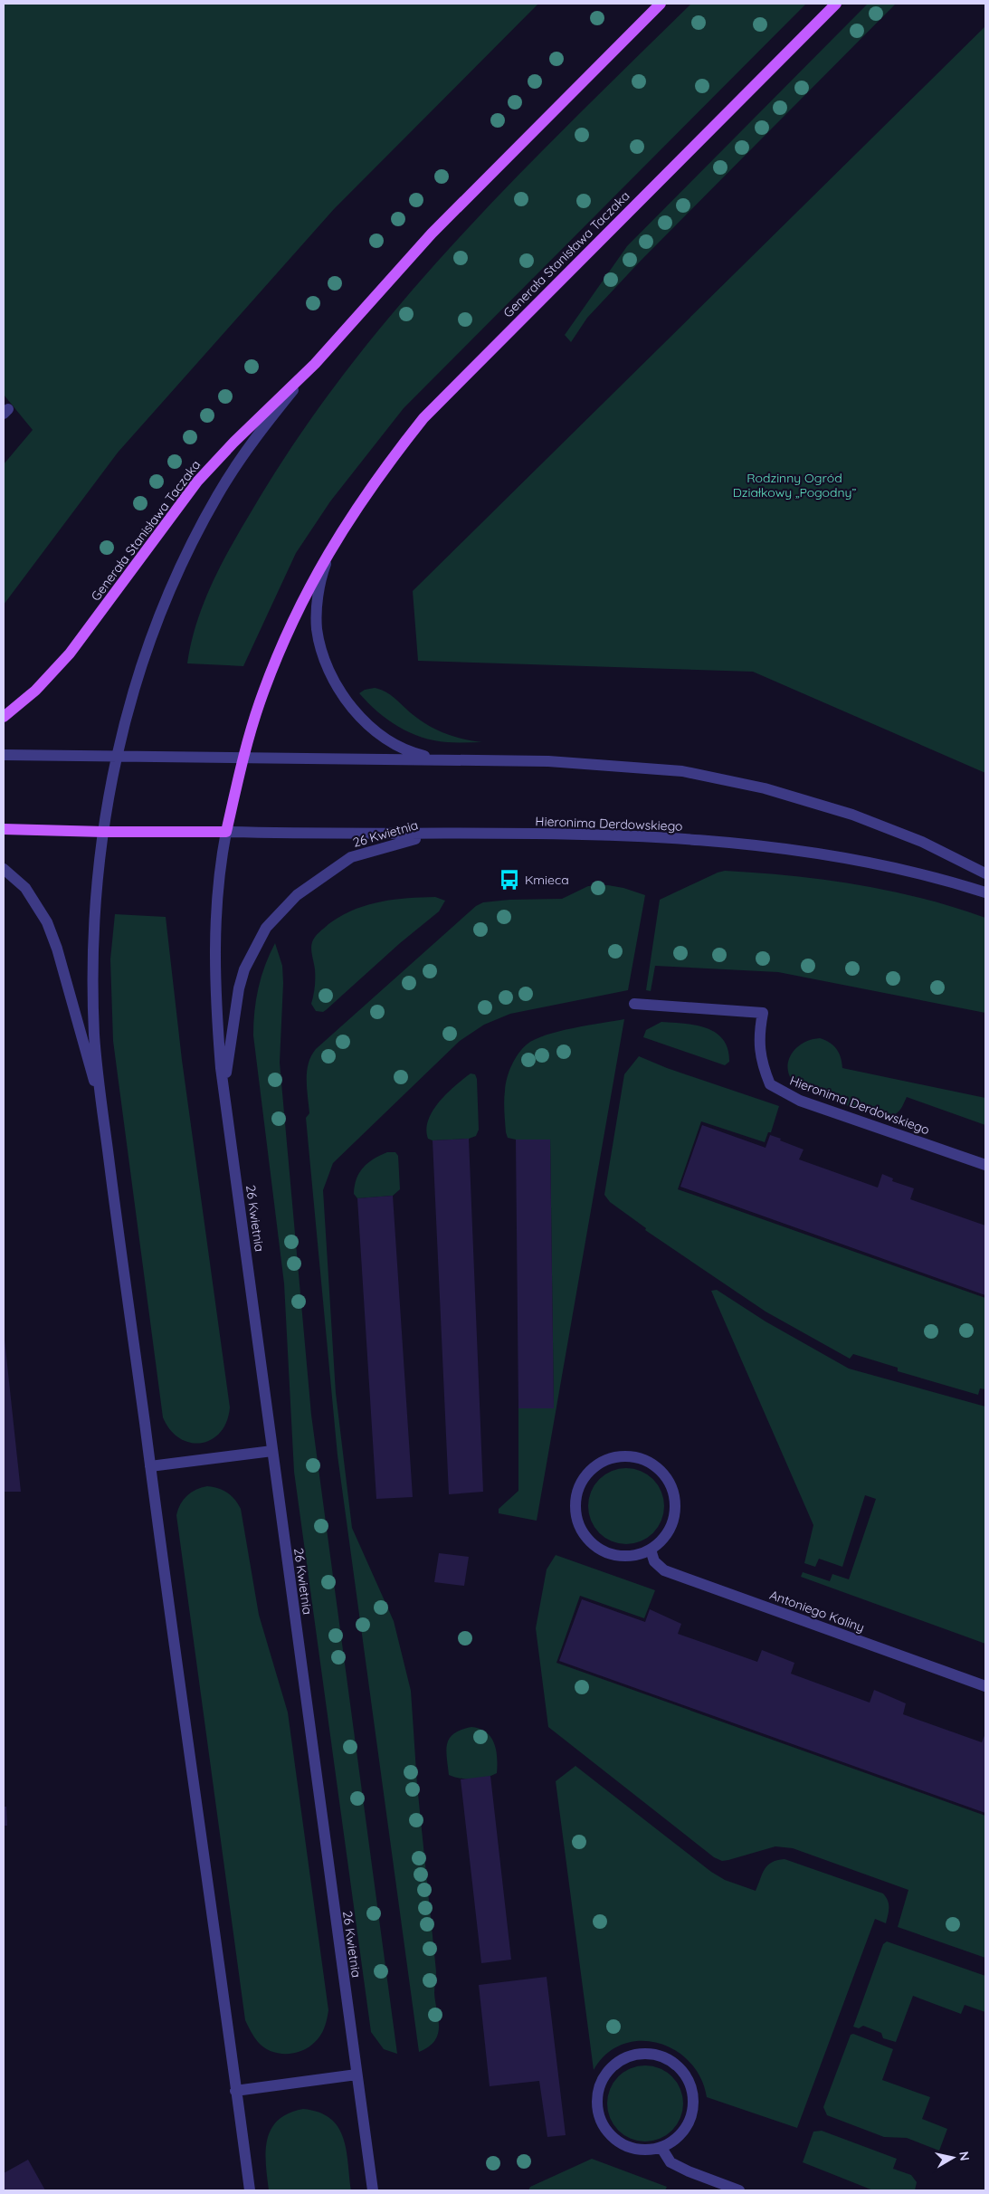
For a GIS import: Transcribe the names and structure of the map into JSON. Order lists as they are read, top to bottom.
{
  "streets": {
    "main road": ["Generała Stanisława Taczaka", "Hieronima Derdowskiego"],
    "street": ["26 Kwietnia", "Antoniego Kaliny"]
  },
  "crossings": [
    ["Hieronima Derdowskiego", "26 Kwietnia"]
  ],
  "parks": ["Rodzinny Ogród Działkowy „Pogodny”"],
  "places": {
    "bus stop": ["Kmieca"]
  },
  "north": "right"
}
